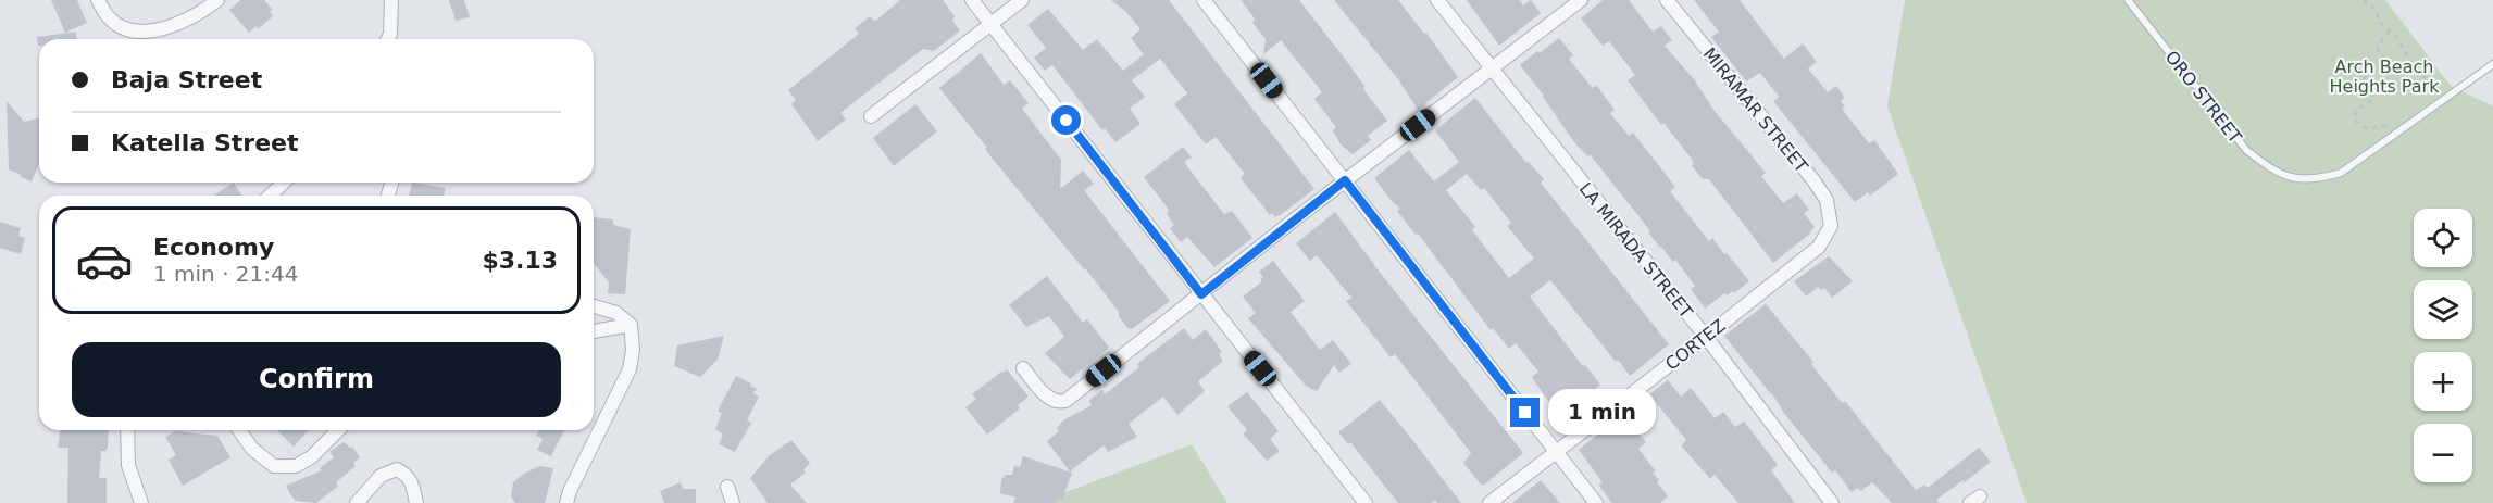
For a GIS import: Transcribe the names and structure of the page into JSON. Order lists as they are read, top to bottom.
{
  "streets": {
    "street": ["MIRAMAR STREET", "LA MIRADA STREET", "CORTEZ"],
    "lane": ["ORO STREET"]
  },
  "crossings": [
    ["MIRAMAR STREET", "CORTEZ"],
    ["LA MIRADA STREET", "CORTEZ"]
  ],
  "parks": ["Arch Beach Heights Park"],
  "page": {
    "banner": ["Baja Street", "Katella Street"],
    "list": [
      {
        "name": "Economy",
        "note": "1 min · 21:44",
        "value": "$3.13"
      }
    ],
    "map_buttons": ["+", "−"],
    "buttons": "Confirm",
    "bubble": "1 min"
  }
}
